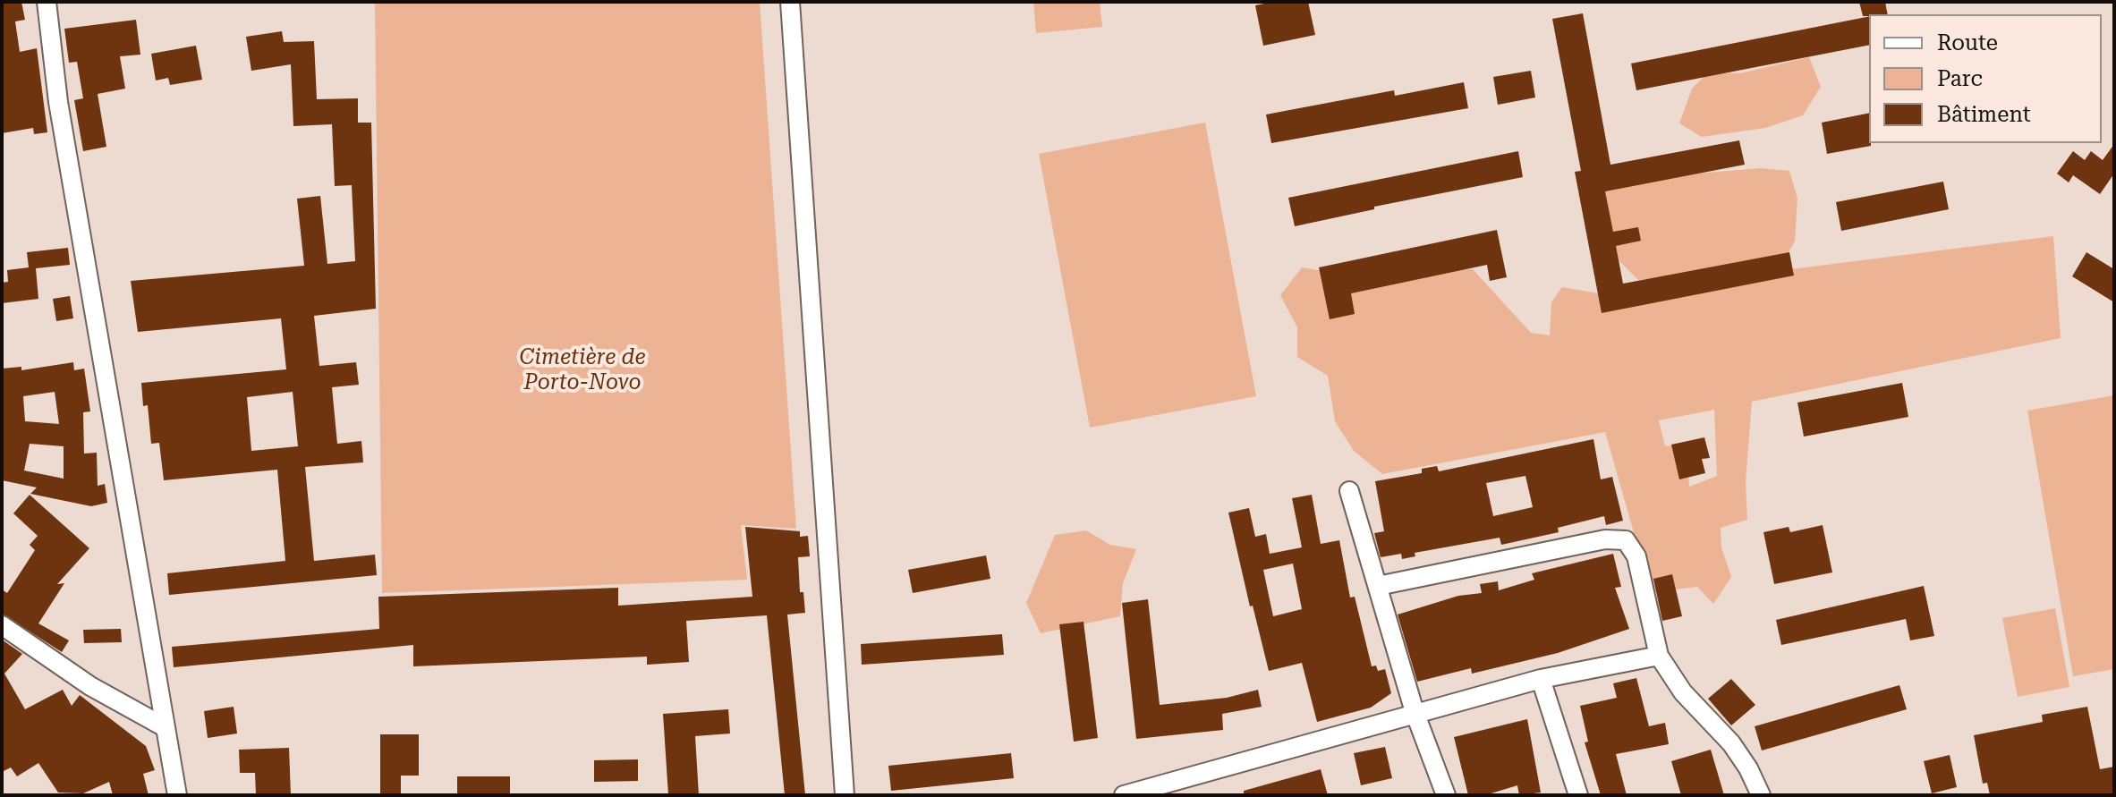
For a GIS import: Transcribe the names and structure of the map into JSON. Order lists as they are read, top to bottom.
{
  "parks": ["Cimetière de Porto-Novo"],
  "legend": ["Route", "Parc", "Bâtiment"]
}
